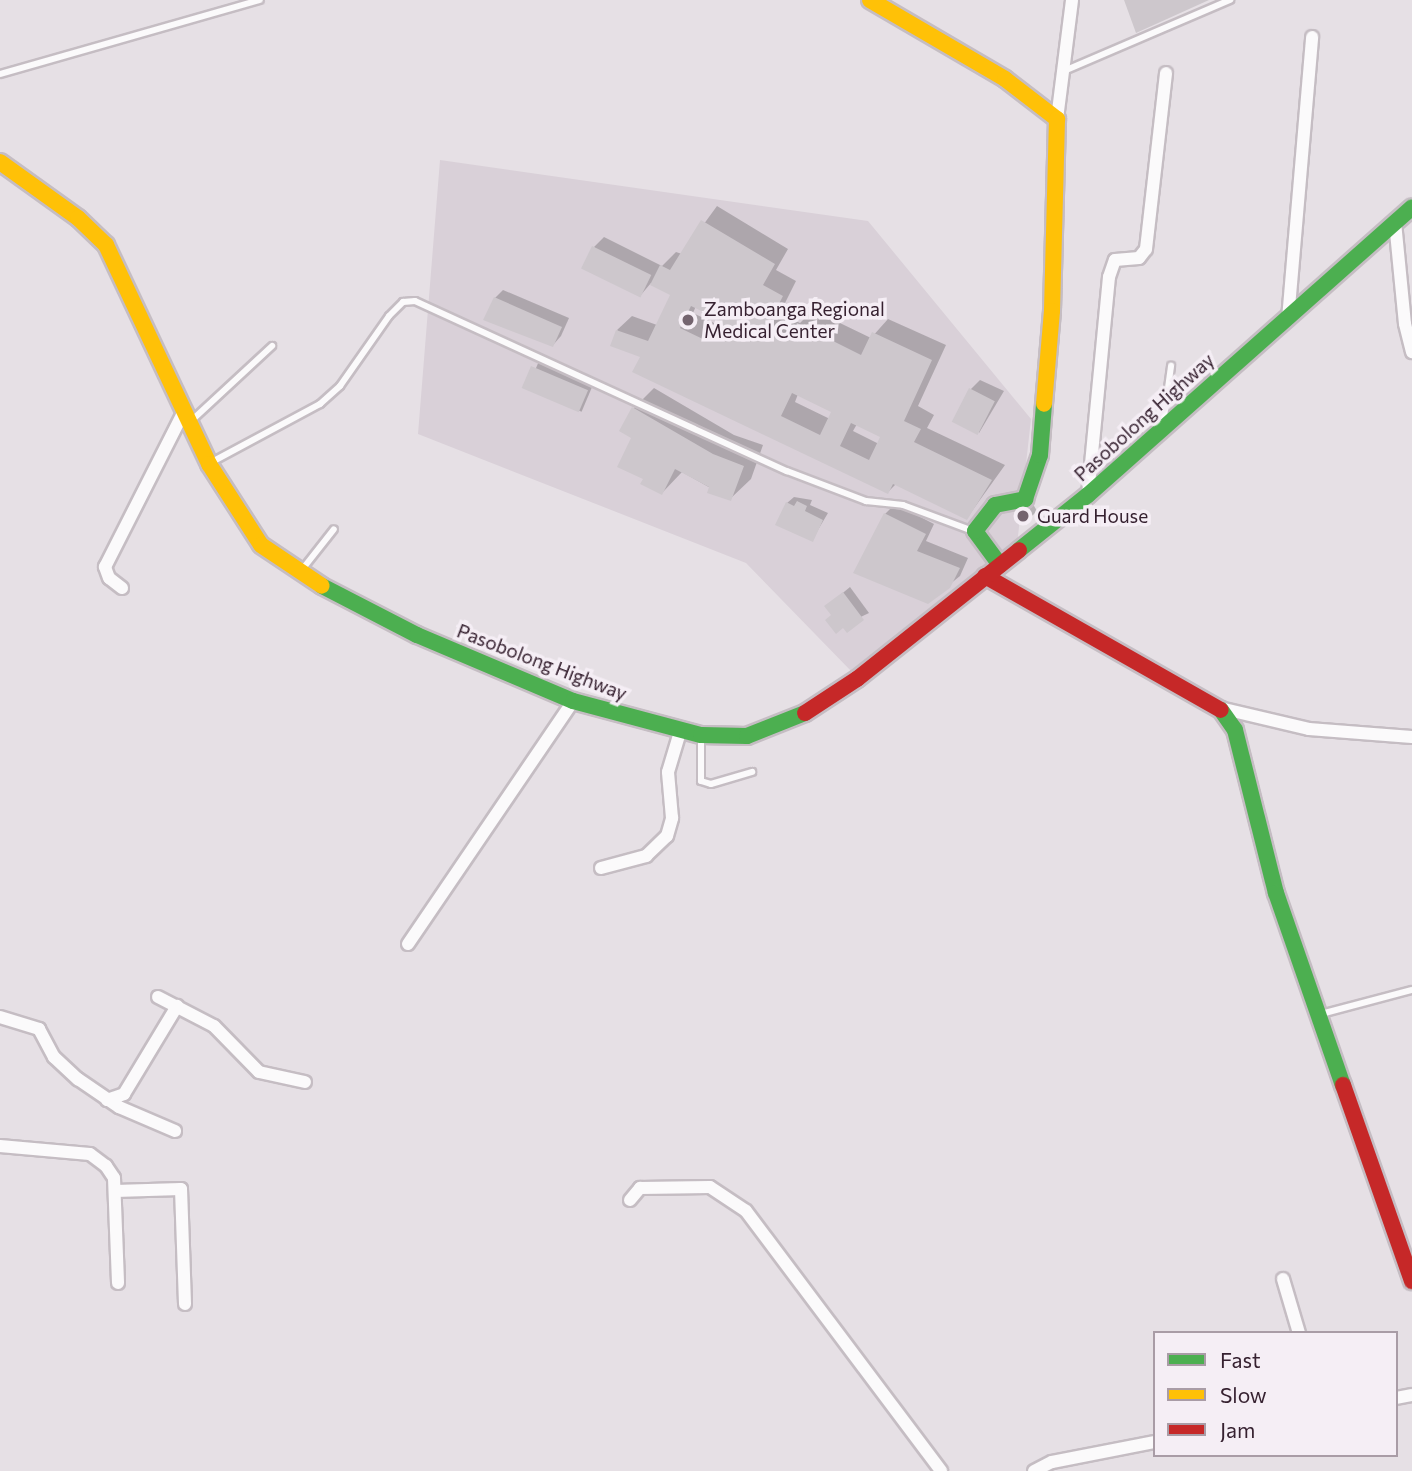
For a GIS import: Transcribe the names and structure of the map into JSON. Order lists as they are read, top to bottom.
{
  "streets": {
    "street": ["Pasobolong Highway"]
  },
  "places": ["Zamboanga Regional Medical Center", "Guard House"],
  "legend": ["Fast", "Slow", "Jam"]
}
